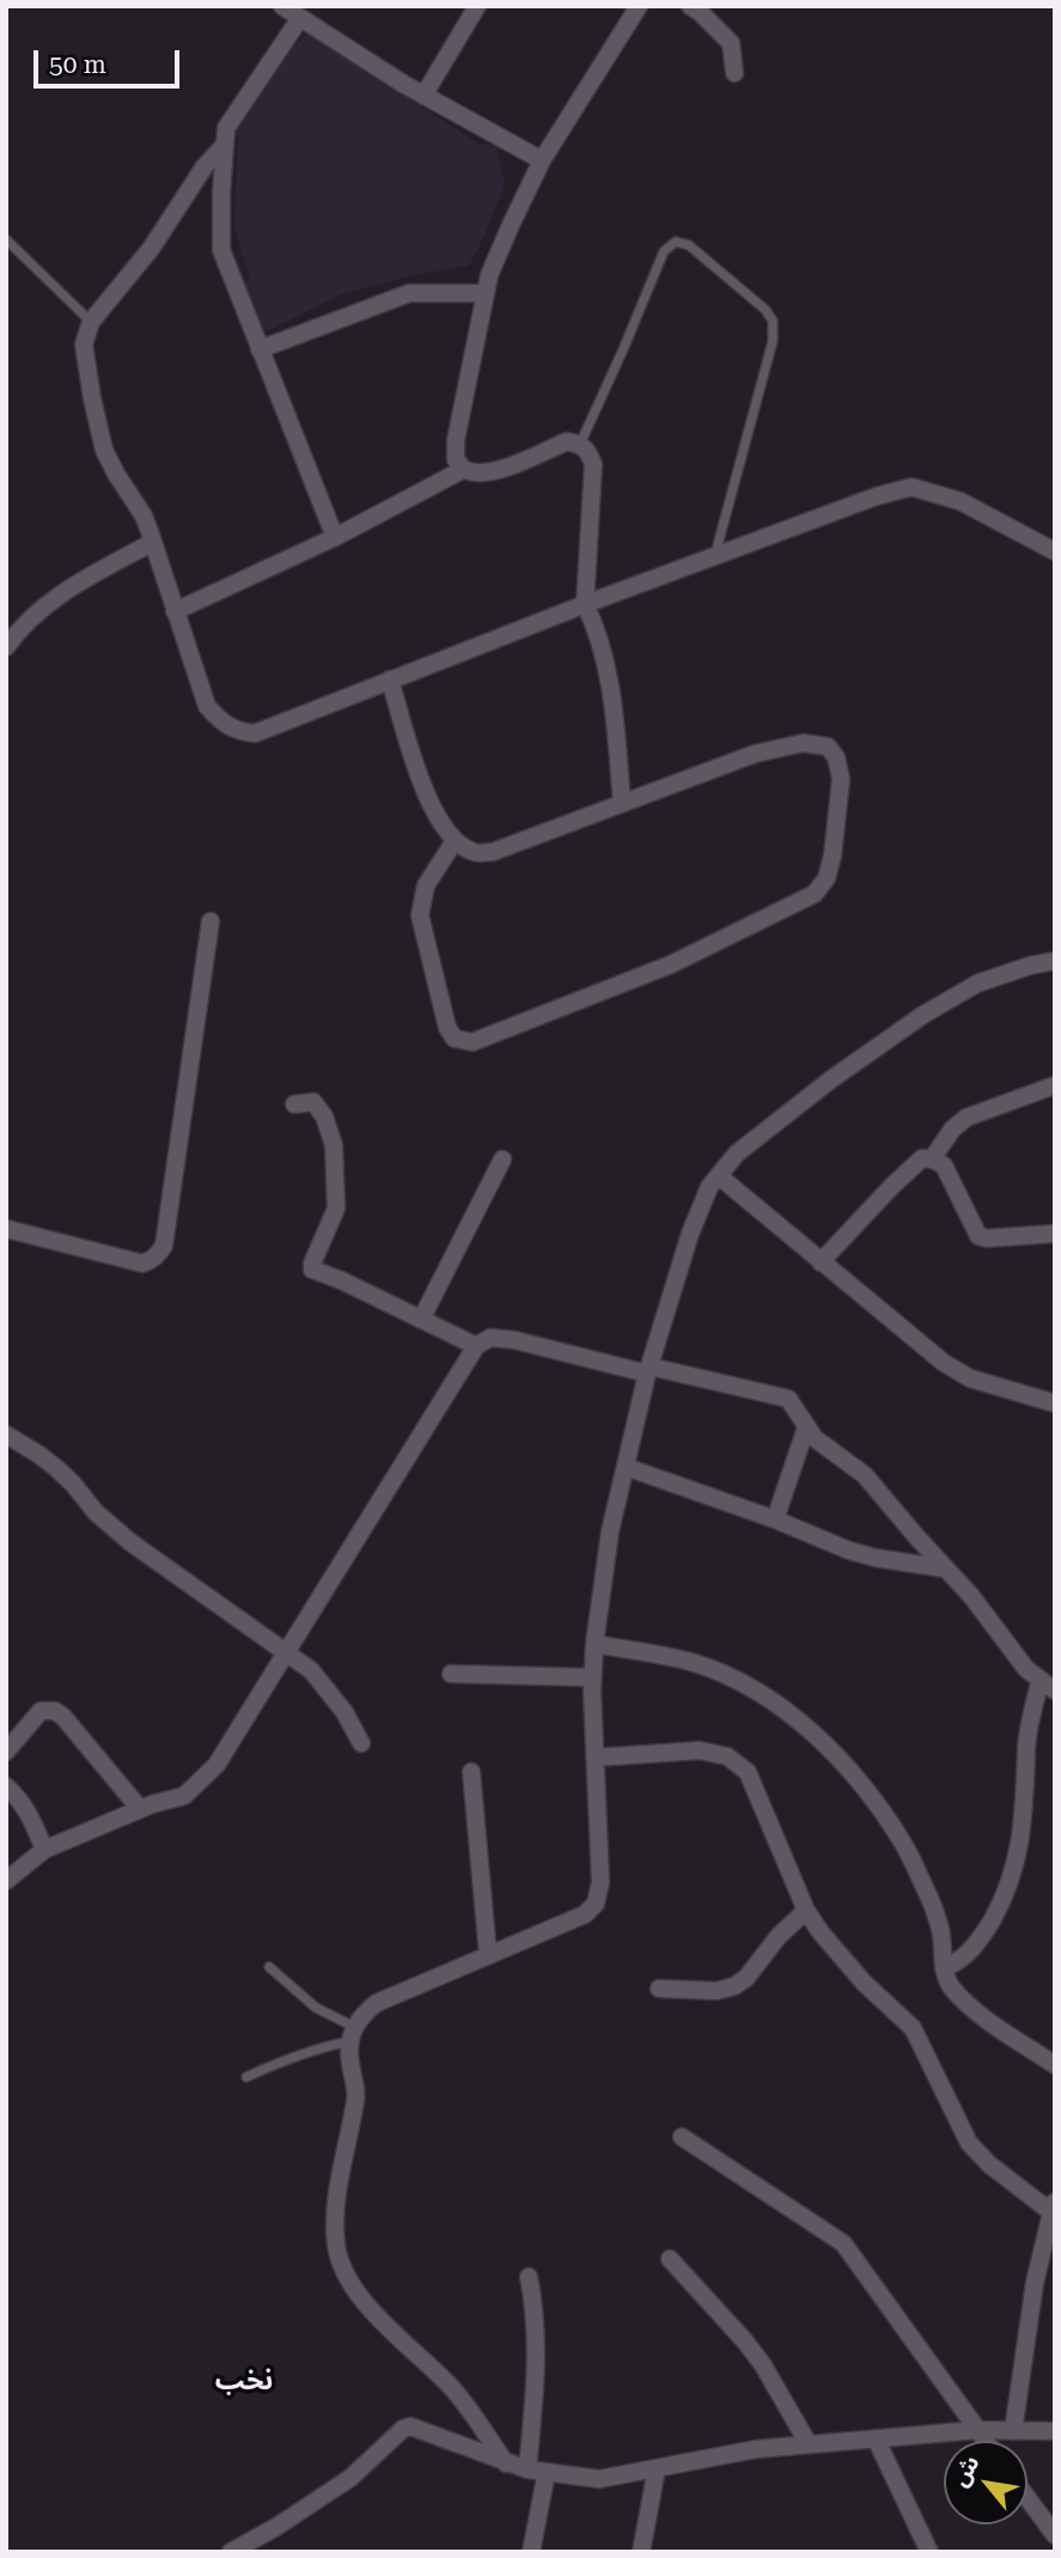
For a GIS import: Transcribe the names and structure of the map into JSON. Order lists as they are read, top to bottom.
{
  "districts": ["نخب"],
  "scale_bar": "50 m",
  "north": "top left"
}
